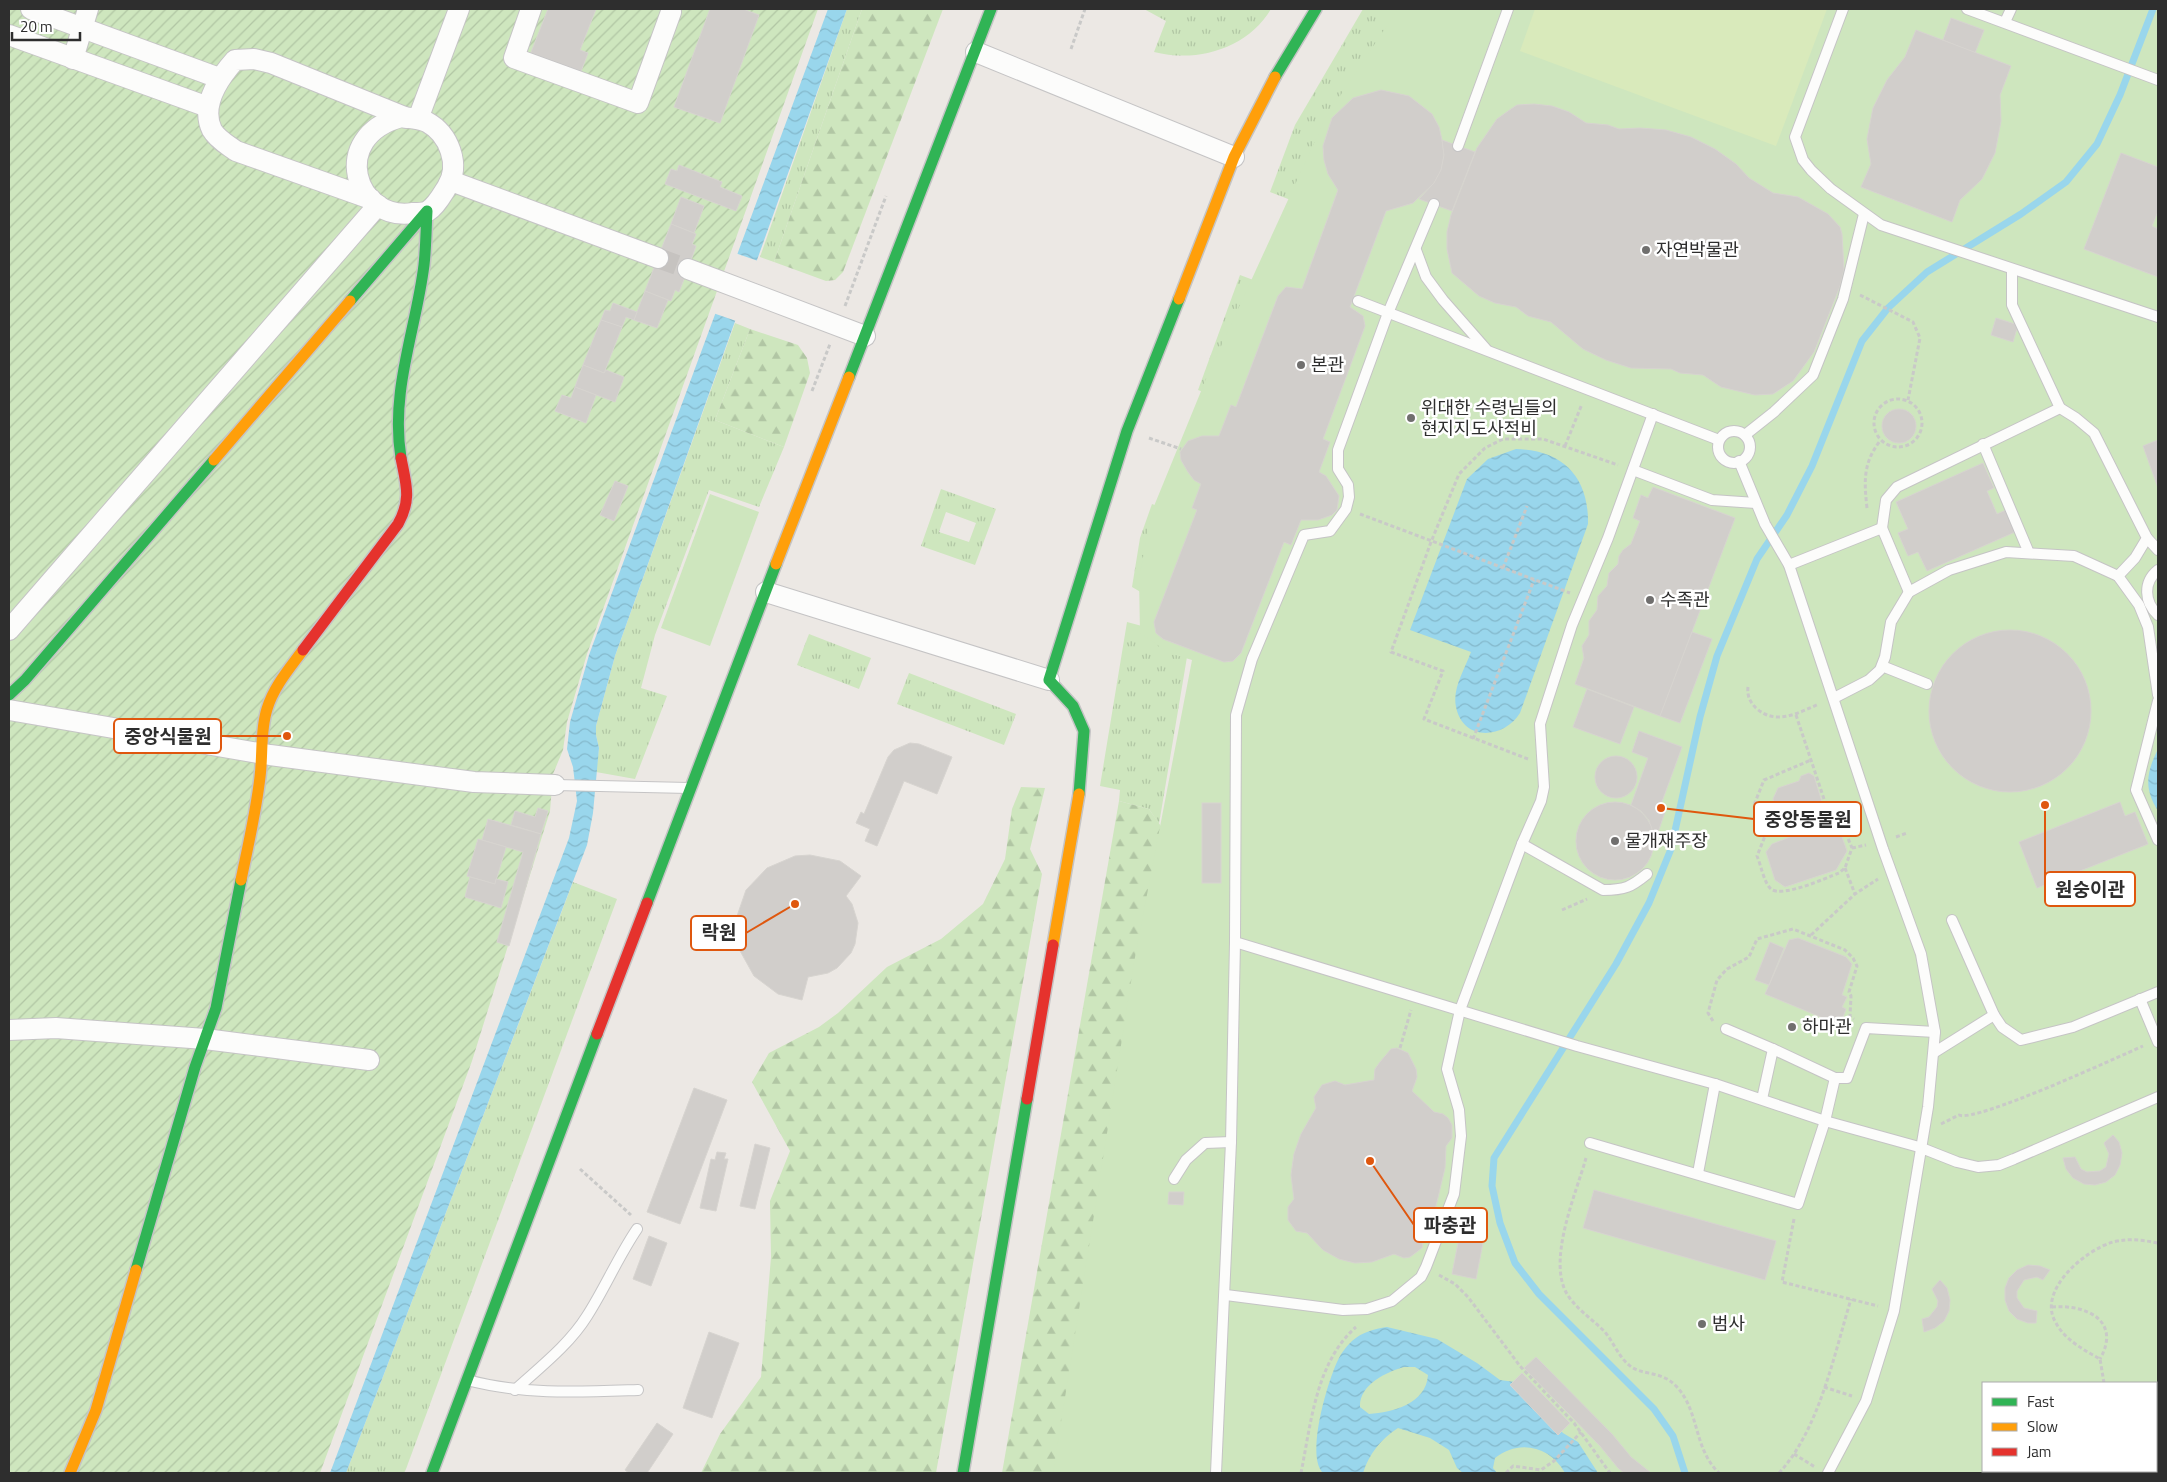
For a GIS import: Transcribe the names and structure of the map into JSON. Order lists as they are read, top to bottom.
{
  "places": [
    "자연박물관",
    "본관",
    "위대한 수령님들의 현지지도사적비",
    "수족관",
    "중앙식물원",
    "원숭이관",
    "중앙동물원",
    "물개재주장",
    "락원",
    "하마관",
    "파충관",
    "범사"
  ],
  "legend": ["Fast", "Slow", "Jam"],
  "scale_bar": "20 m"
}
